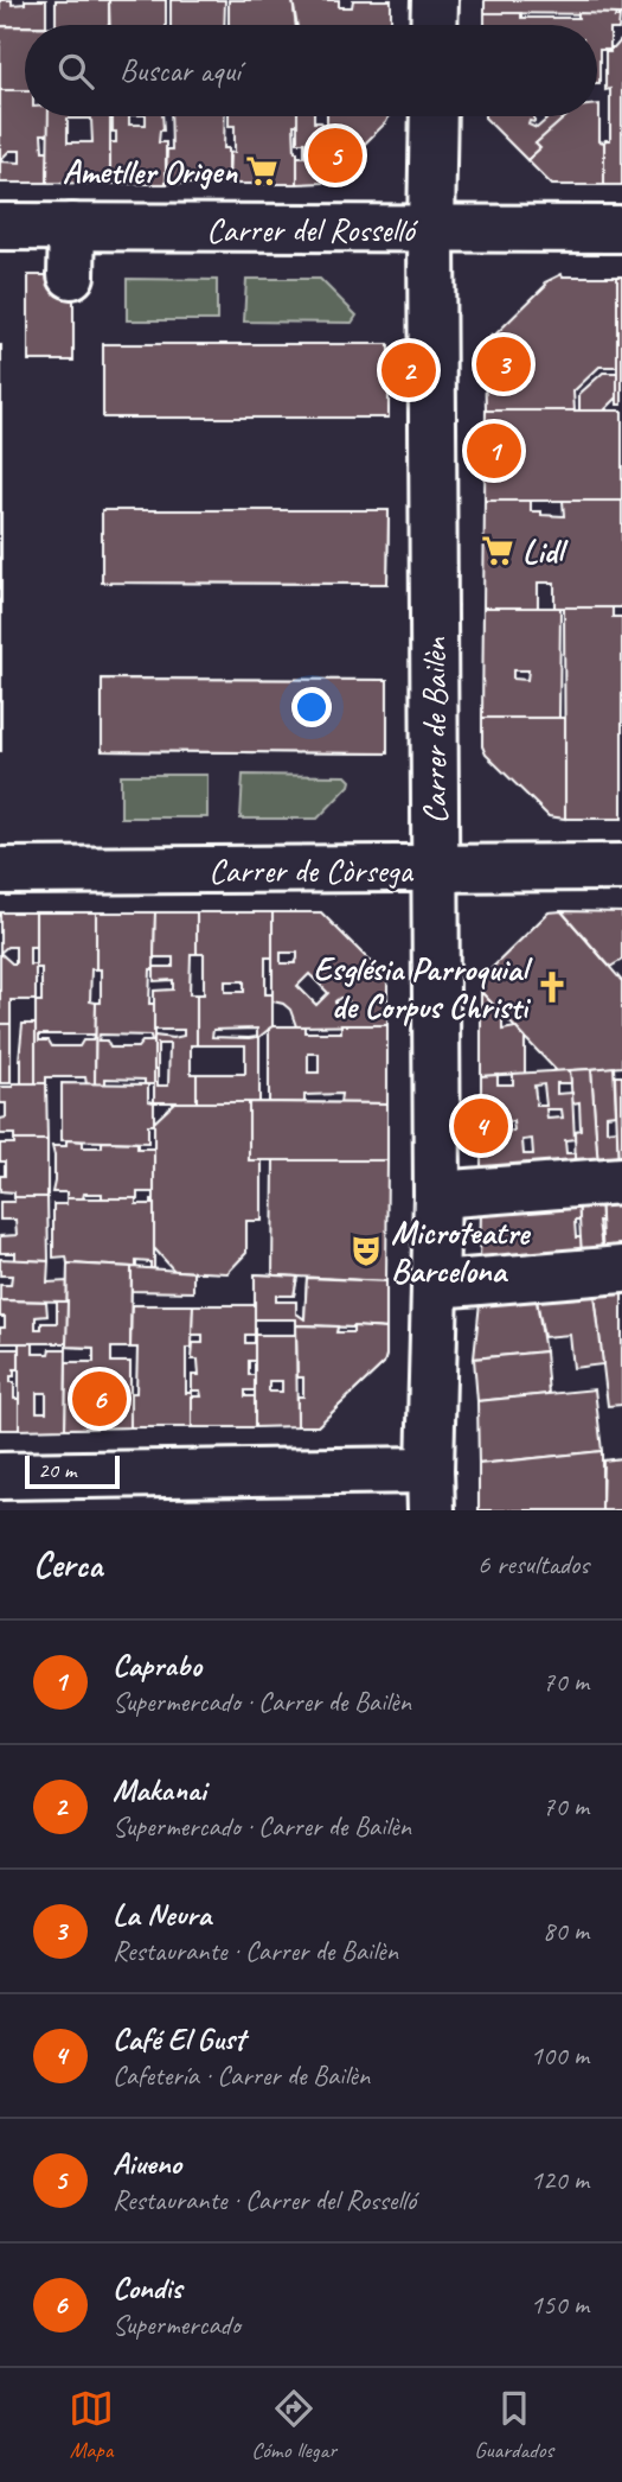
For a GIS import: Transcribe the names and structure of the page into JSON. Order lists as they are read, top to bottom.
{
  "streets": {
    "street": ["Carrer del Rosselló", "Carrer de Bailèn", "Carrer de Còrsega"]
  },
  "crossings": [
    ["Carrer del Rosselló", "Carrer de Bailèn"],
    ["Carrer de Bailèn", "Carrer de Còrsega"]
  ],
  "places": {
    "supermarket": ["Ametller Origen", "Lidl"],
    "church": ["Església Parroquial de Corpus Christi"],
    "theatre": ["Microteatre Barcelona"]
  },
  "scale_bar": "20 m",
  "page": {
    "search": "Buscar aquí",
    "pins": [
      "5",
      "3",
      "2",
      "1",
      "4",
      "6"
    ],
    "scale": "20 m",
    "heading": ["Cerca", "6 resultados"],
    "list": [
      {
        "mark": "1",
        "name": "Caprabo",
        "note": "Supermercado · Carrer de Bailèn",
        "value": "70 m"
      },
      {
        "mark": "2",
        "name": "Makanai",
        "note": "Supermercado · Carrer de Bailèn",
        "value": "70 m"
      },
      {
        "mark": "3",
        "name": "La Neura",
        "note": "Restaurante · Carrer de Bailèn",
        "value": "80 m"
      },
      {
        "mark": "4",
        "name": "Café El Gust",
        "note": "Cafetería · Carrer de Bailèn",
        "value": "100 m"
      },
      {
        "mark": "5",
        "name": "Aiueno",
        "note": "Restaurante · Carrer del Rosselló",
        "value": "120 m"
      },
      {
        "mark": "6",
        "name": "Condis",
        "note": "Supermercado",
        "value": "150 m"
      }
    ],
    "nav": ["Mapa", "Cómo llegar", "Guardados"]
  }
}
